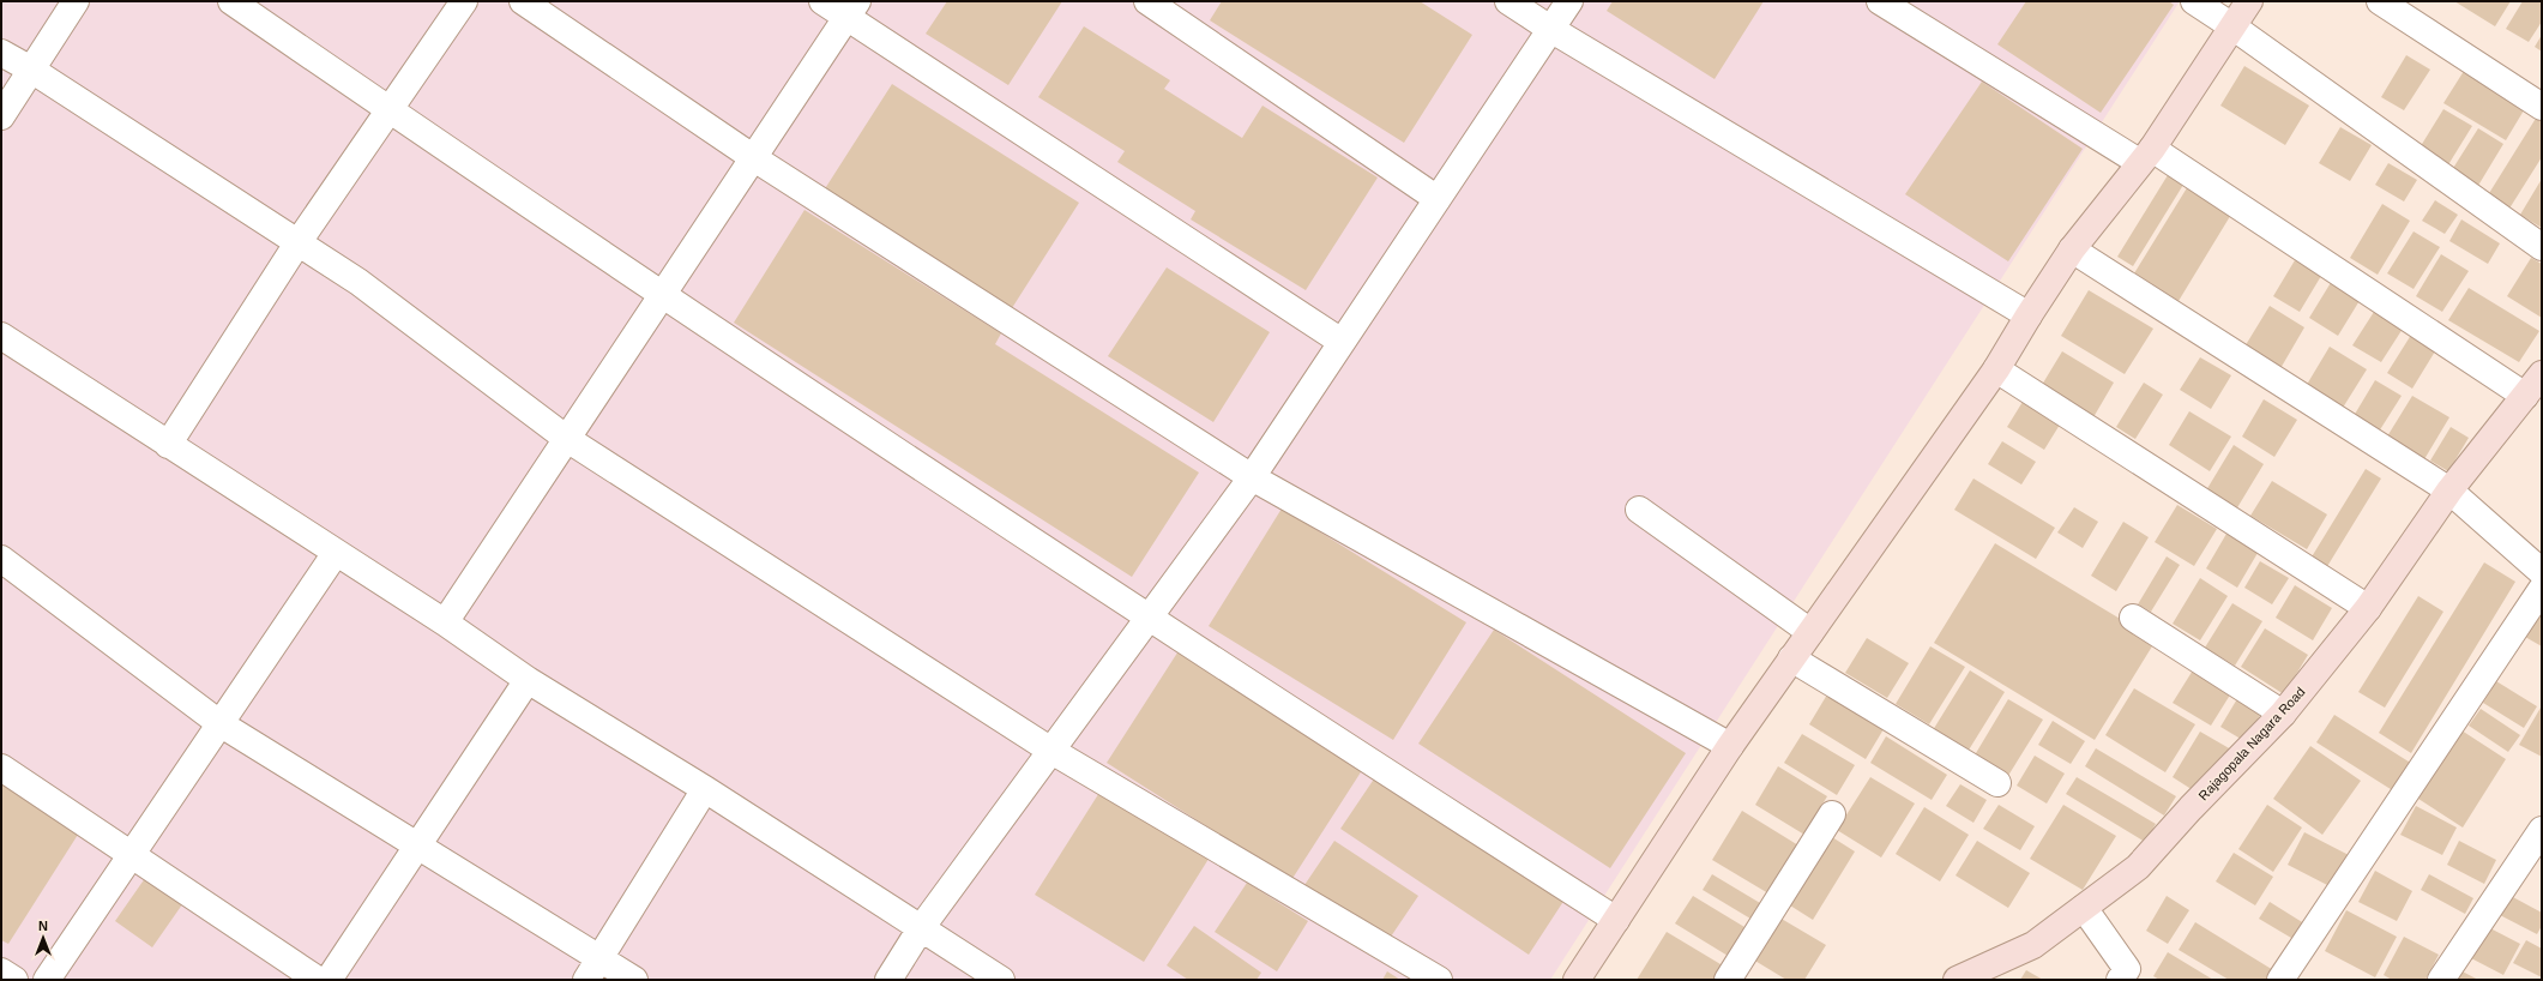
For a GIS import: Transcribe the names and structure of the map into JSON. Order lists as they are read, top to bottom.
{
  "streets": {
    "main road": ["Rajagopala Nagara Road"]
  },
  "north": "top"
}
